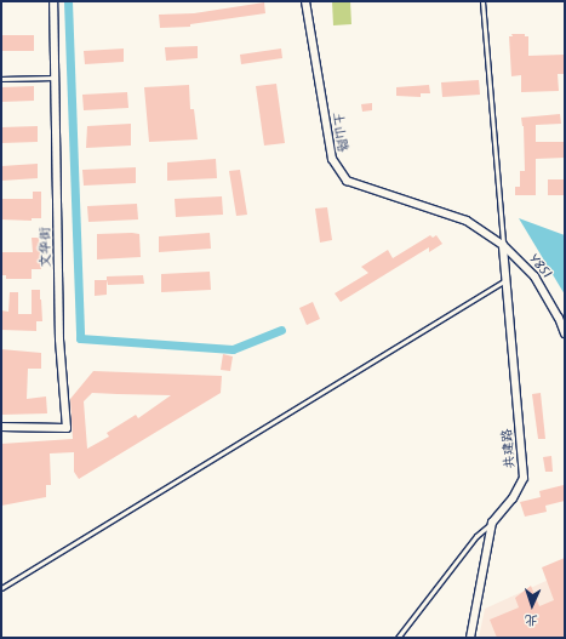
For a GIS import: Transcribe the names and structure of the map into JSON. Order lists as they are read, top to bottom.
{
  "streets": {
    "street": [
      "土山路",
      "文华街",
      "Y851",
      "共建路"
    ]
  },
  "crossings": [
    ["土山路", "Y851"],
    ["土山路", "共建路"],
    ["Y851", "共建路"]
  ],
  "north": "bottom"
}
